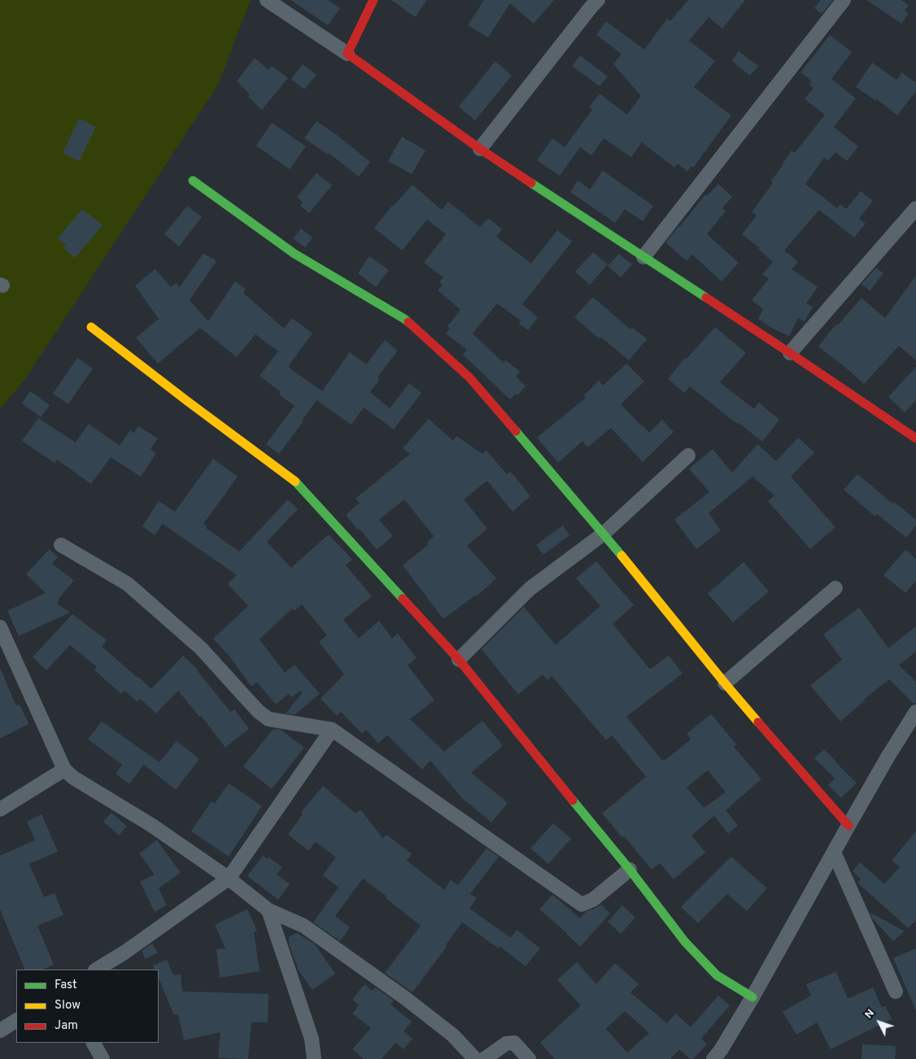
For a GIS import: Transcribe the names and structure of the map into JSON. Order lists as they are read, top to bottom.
{
  "legend": ["Fast", "Slow", "Jam"],
  "north": "top left"
}
